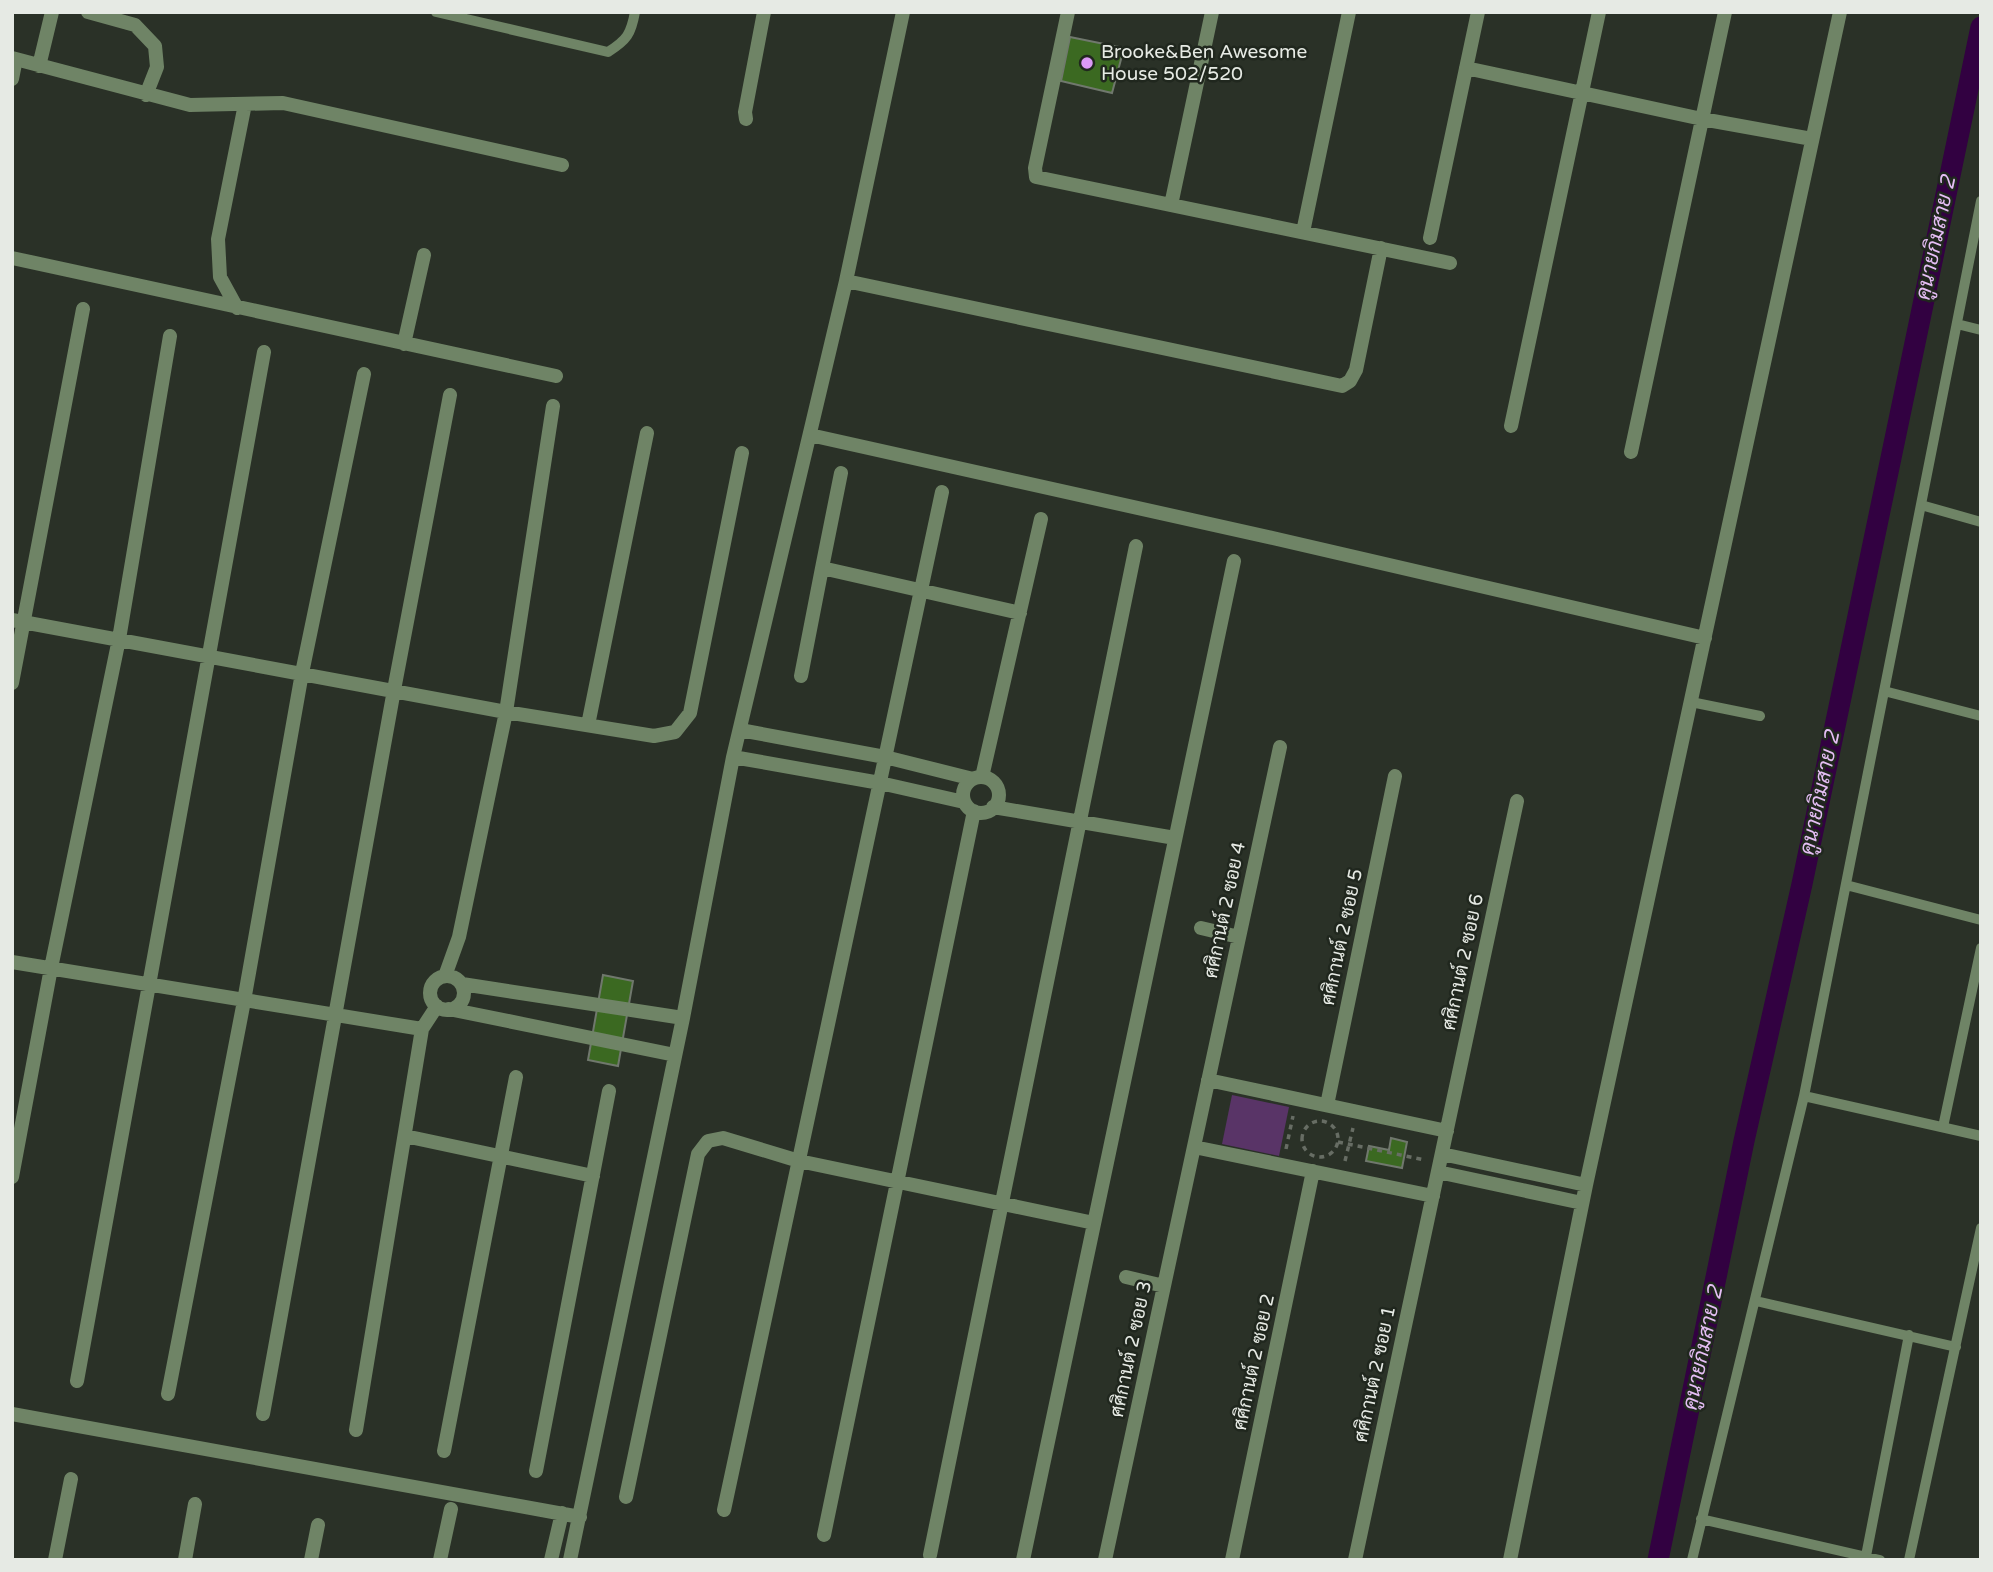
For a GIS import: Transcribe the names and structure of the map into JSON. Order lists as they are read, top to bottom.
{
  "streets": {
    "street": [
      "ศศิกานต์ 2 ซอย 4",
      "ศศิกานต์ 2 ซอย 5",
      "ศศิกานต์ 2 ซอย 6",
      "ศศิกานต์ 2 ซอย 3",
      "ศศิกานต์ 2 ซอย 2",
      "ศศิกานต์ 2 ซอย 1"
    ]
  },
  "crossings": [
    ["ศศิกานต์ 2 ซอย 4", "ศศิกานต์ 2 ซอย 3"],
    ["ศศิกานต์ 2 ซอย 6", "ศศิกานต์ 2 ซอย 1"]
  ],
  "water": ["คูนายกิมสาย 2"],
  "places": ["Brooke&Ben Awesome House 502/520"]
}
